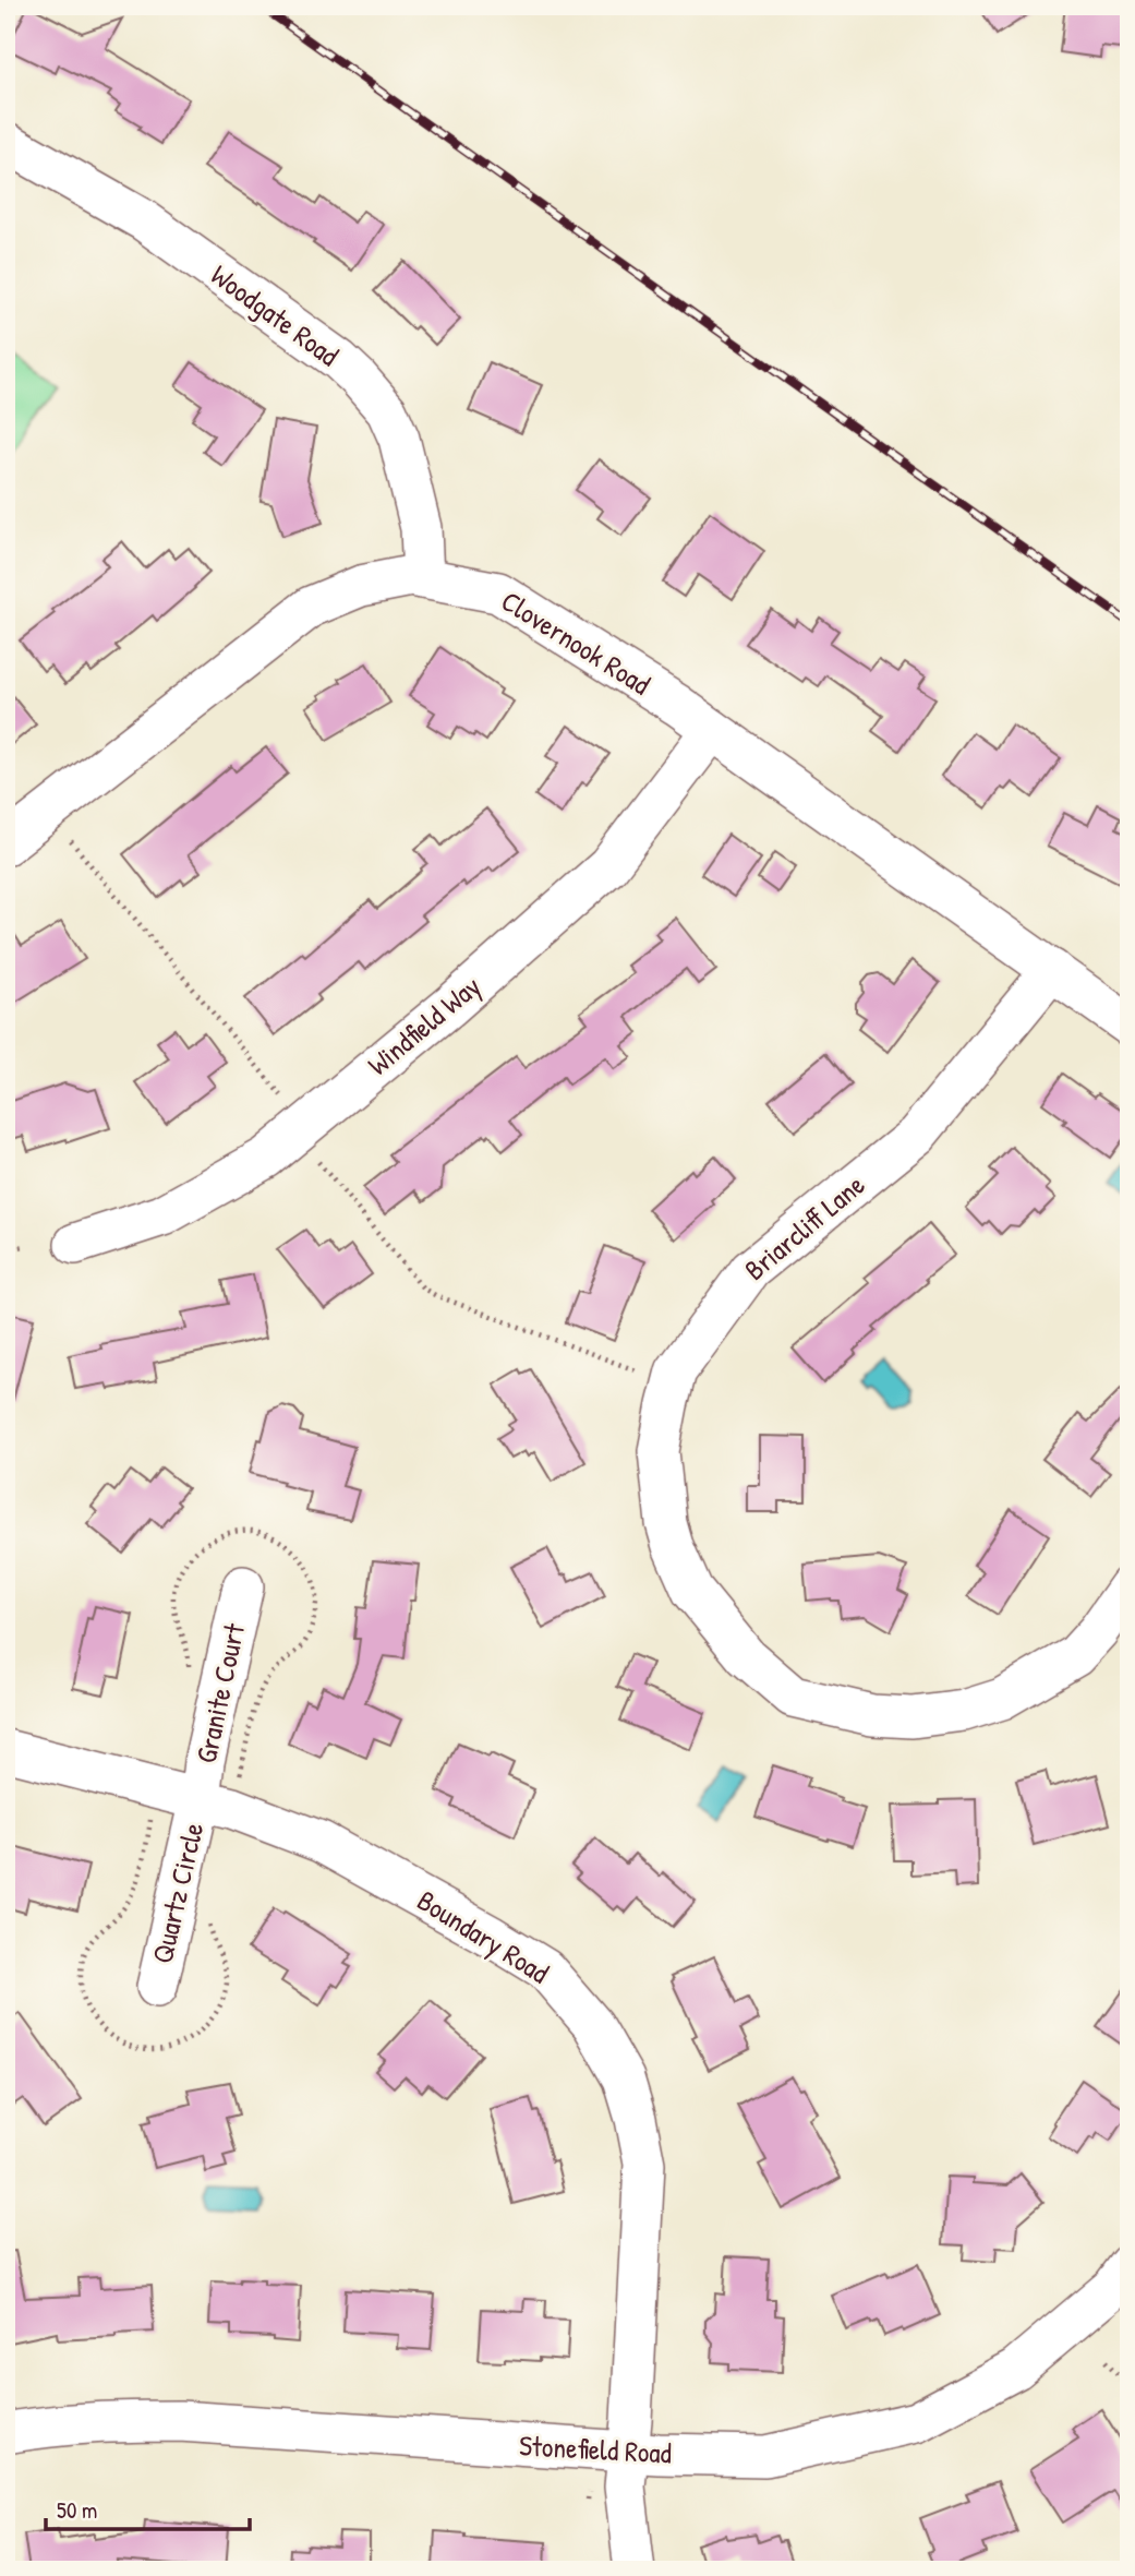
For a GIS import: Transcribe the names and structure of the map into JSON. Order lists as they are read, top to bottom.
{
  "streets": {
    "street": [
      "Woodgate Road",
      "Clovernook Road",
      "Windfield Way",
      "Briarcliff Lane",
      "Granite Court",
      "Quartz Circle",
      "Boundary Road",
      "Stonefield Road"
    ]
  },
  "crossings": [
    ["Woodgate Road", "Clovernook Road"],
    ["Clovernook Road", "Windfield Way"],
    ["Clovernook Road", "Briarcliff Lane"],
    ["Granite Court", "Quartz Circle"],
    ["Granite Court", "Boundary Road"],
    ["Quartz Circle", "Boundary Road"],
    ["Boundary Road", "Stonefield Road"]
  ],
  "scale_bar": "50 m"
}
